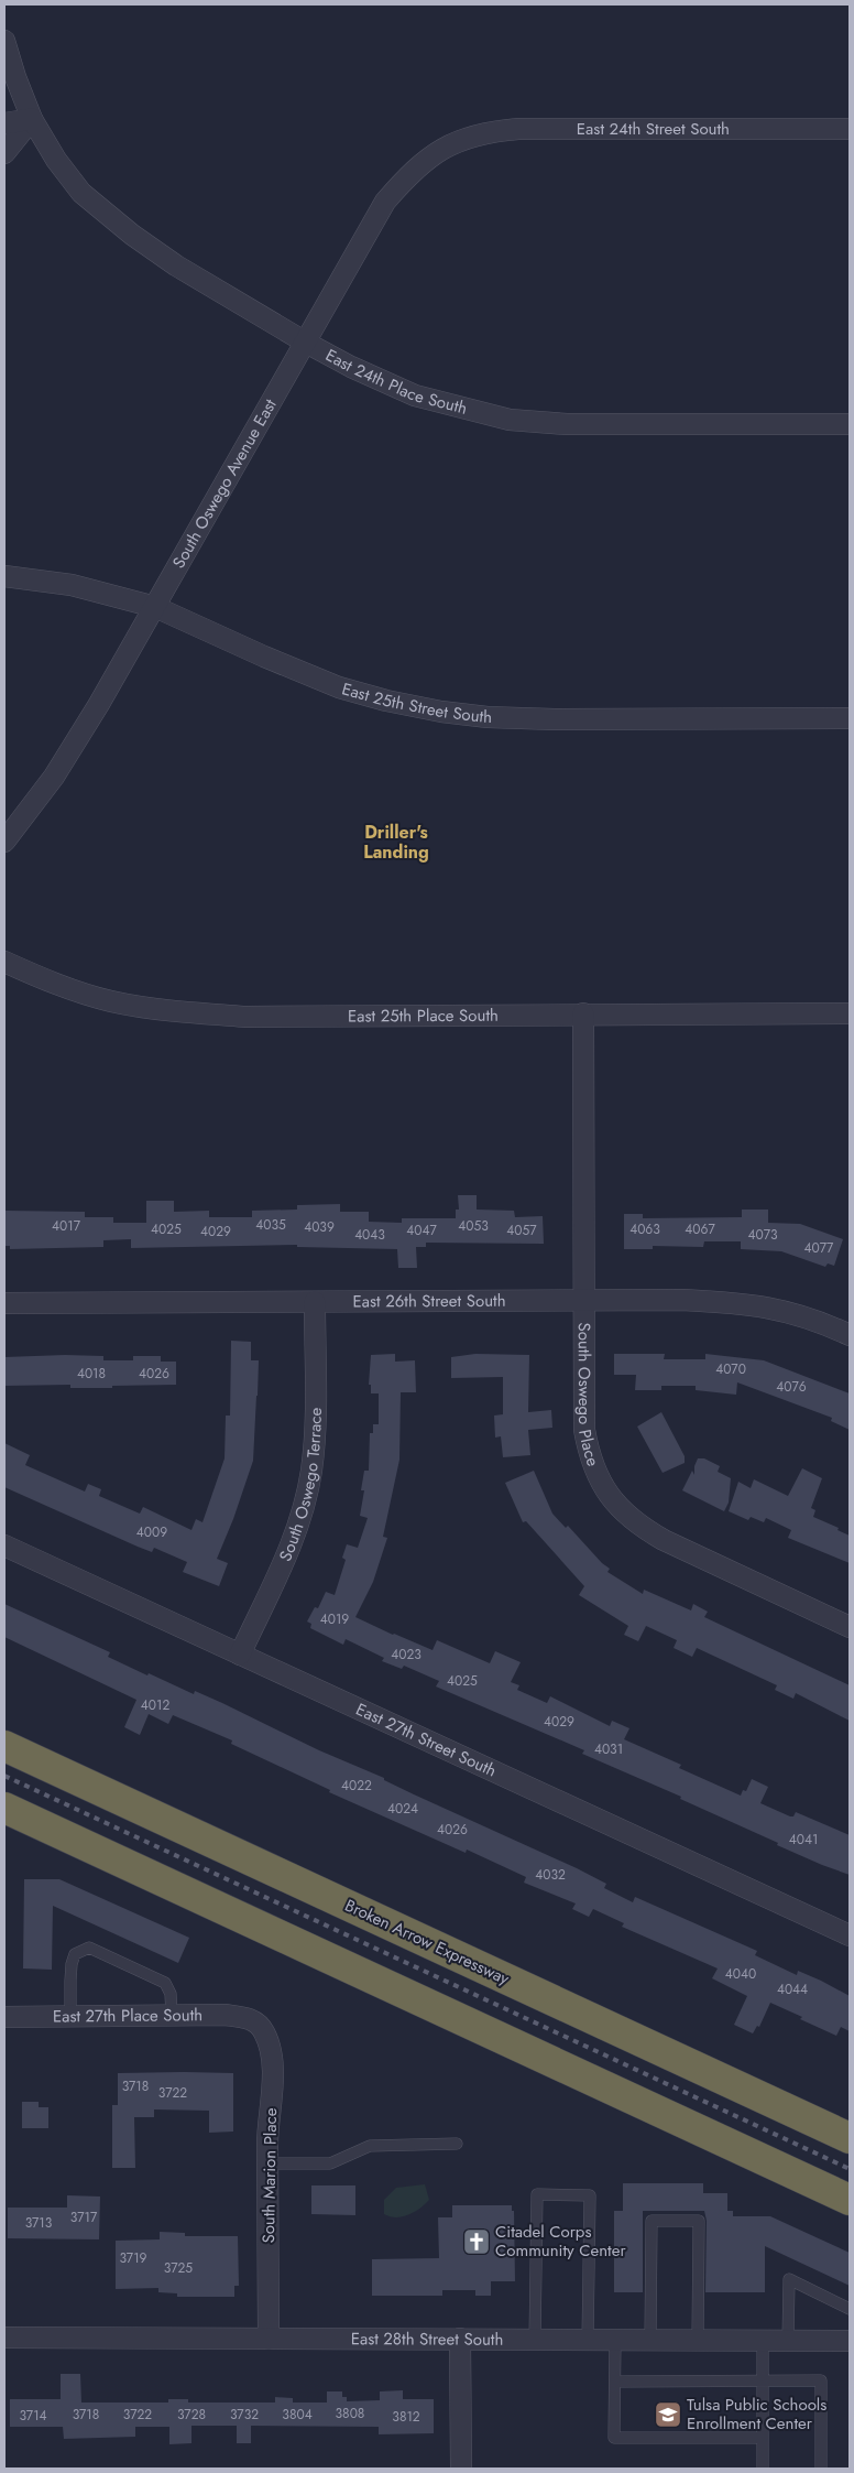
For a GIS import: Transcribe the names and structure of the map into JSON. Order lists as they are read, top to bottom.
{
  "streets": {
    "highway": ["Broken Arrow Expressway"],
    "street": [
      "East 24th Street South",
      "East 24th Place South",
      "South Oswego Avenue East",
      "East 25th Street South",
      "East 25th Place South",
      "East 26th Street South",
      "South Oswego Place",
      "South Oswego Terrace",
      "East 27th Street South",
      "East 27th Place South",
      "South Marion Place",
      "East 28th Street South"
    ]
  },
  "crossings": [
    ["East 24th Street South", "South Oswego Avenue East"],
    ["East 24th Place South", "South Oswego Avenue East"],
    ["South Oswego Avenue East", "East 25th Street South"],
    ["East 25th Place South", "South Oswego Place"],
    ["East 26th Street South", "South Oswego Place"],
    ["East 26th Street South", "South Oswego Terrace"],
    ["South Oswego Terrace", "East 27th Street South"],
    ["East 27th Place South", "South Marion Place"],
    ["South Marion Place", "East 28th Street South"]
  ],
  "districts": ["Driller's Landing"],
  "places": {
    "church": ["Citadel Corps Community Center"],
    "school or university": ["Tulsa Public Schools Enrollment Center"]
  },
  "house_numbers": [
    "4035",
    "4017",
    "4053",
    "4039",
    "4025",
    "4063",
    "4067",
    "4047",
    "4057",
    "4029",
    "4043",
    "4073",
    "4077",
    "4070",
    "4018",
    "4026",
    "4076",
    "4009",
    "4019",
    "4023",
    "4025",
    "4012",
    "4029",
    "4031",
    "4022",
    "4024",
    "4026",
    "4041",
    "4032",
    "4040",
    "4044",
    "3718",
    "3722",
    "3717",
    "3713",
    "3719",
    "3725",
    "3808",
    "3718",
    "3722",
    "3728",
    "3732",
    "3804",
    "3714",
    "3812"
  ]
}
